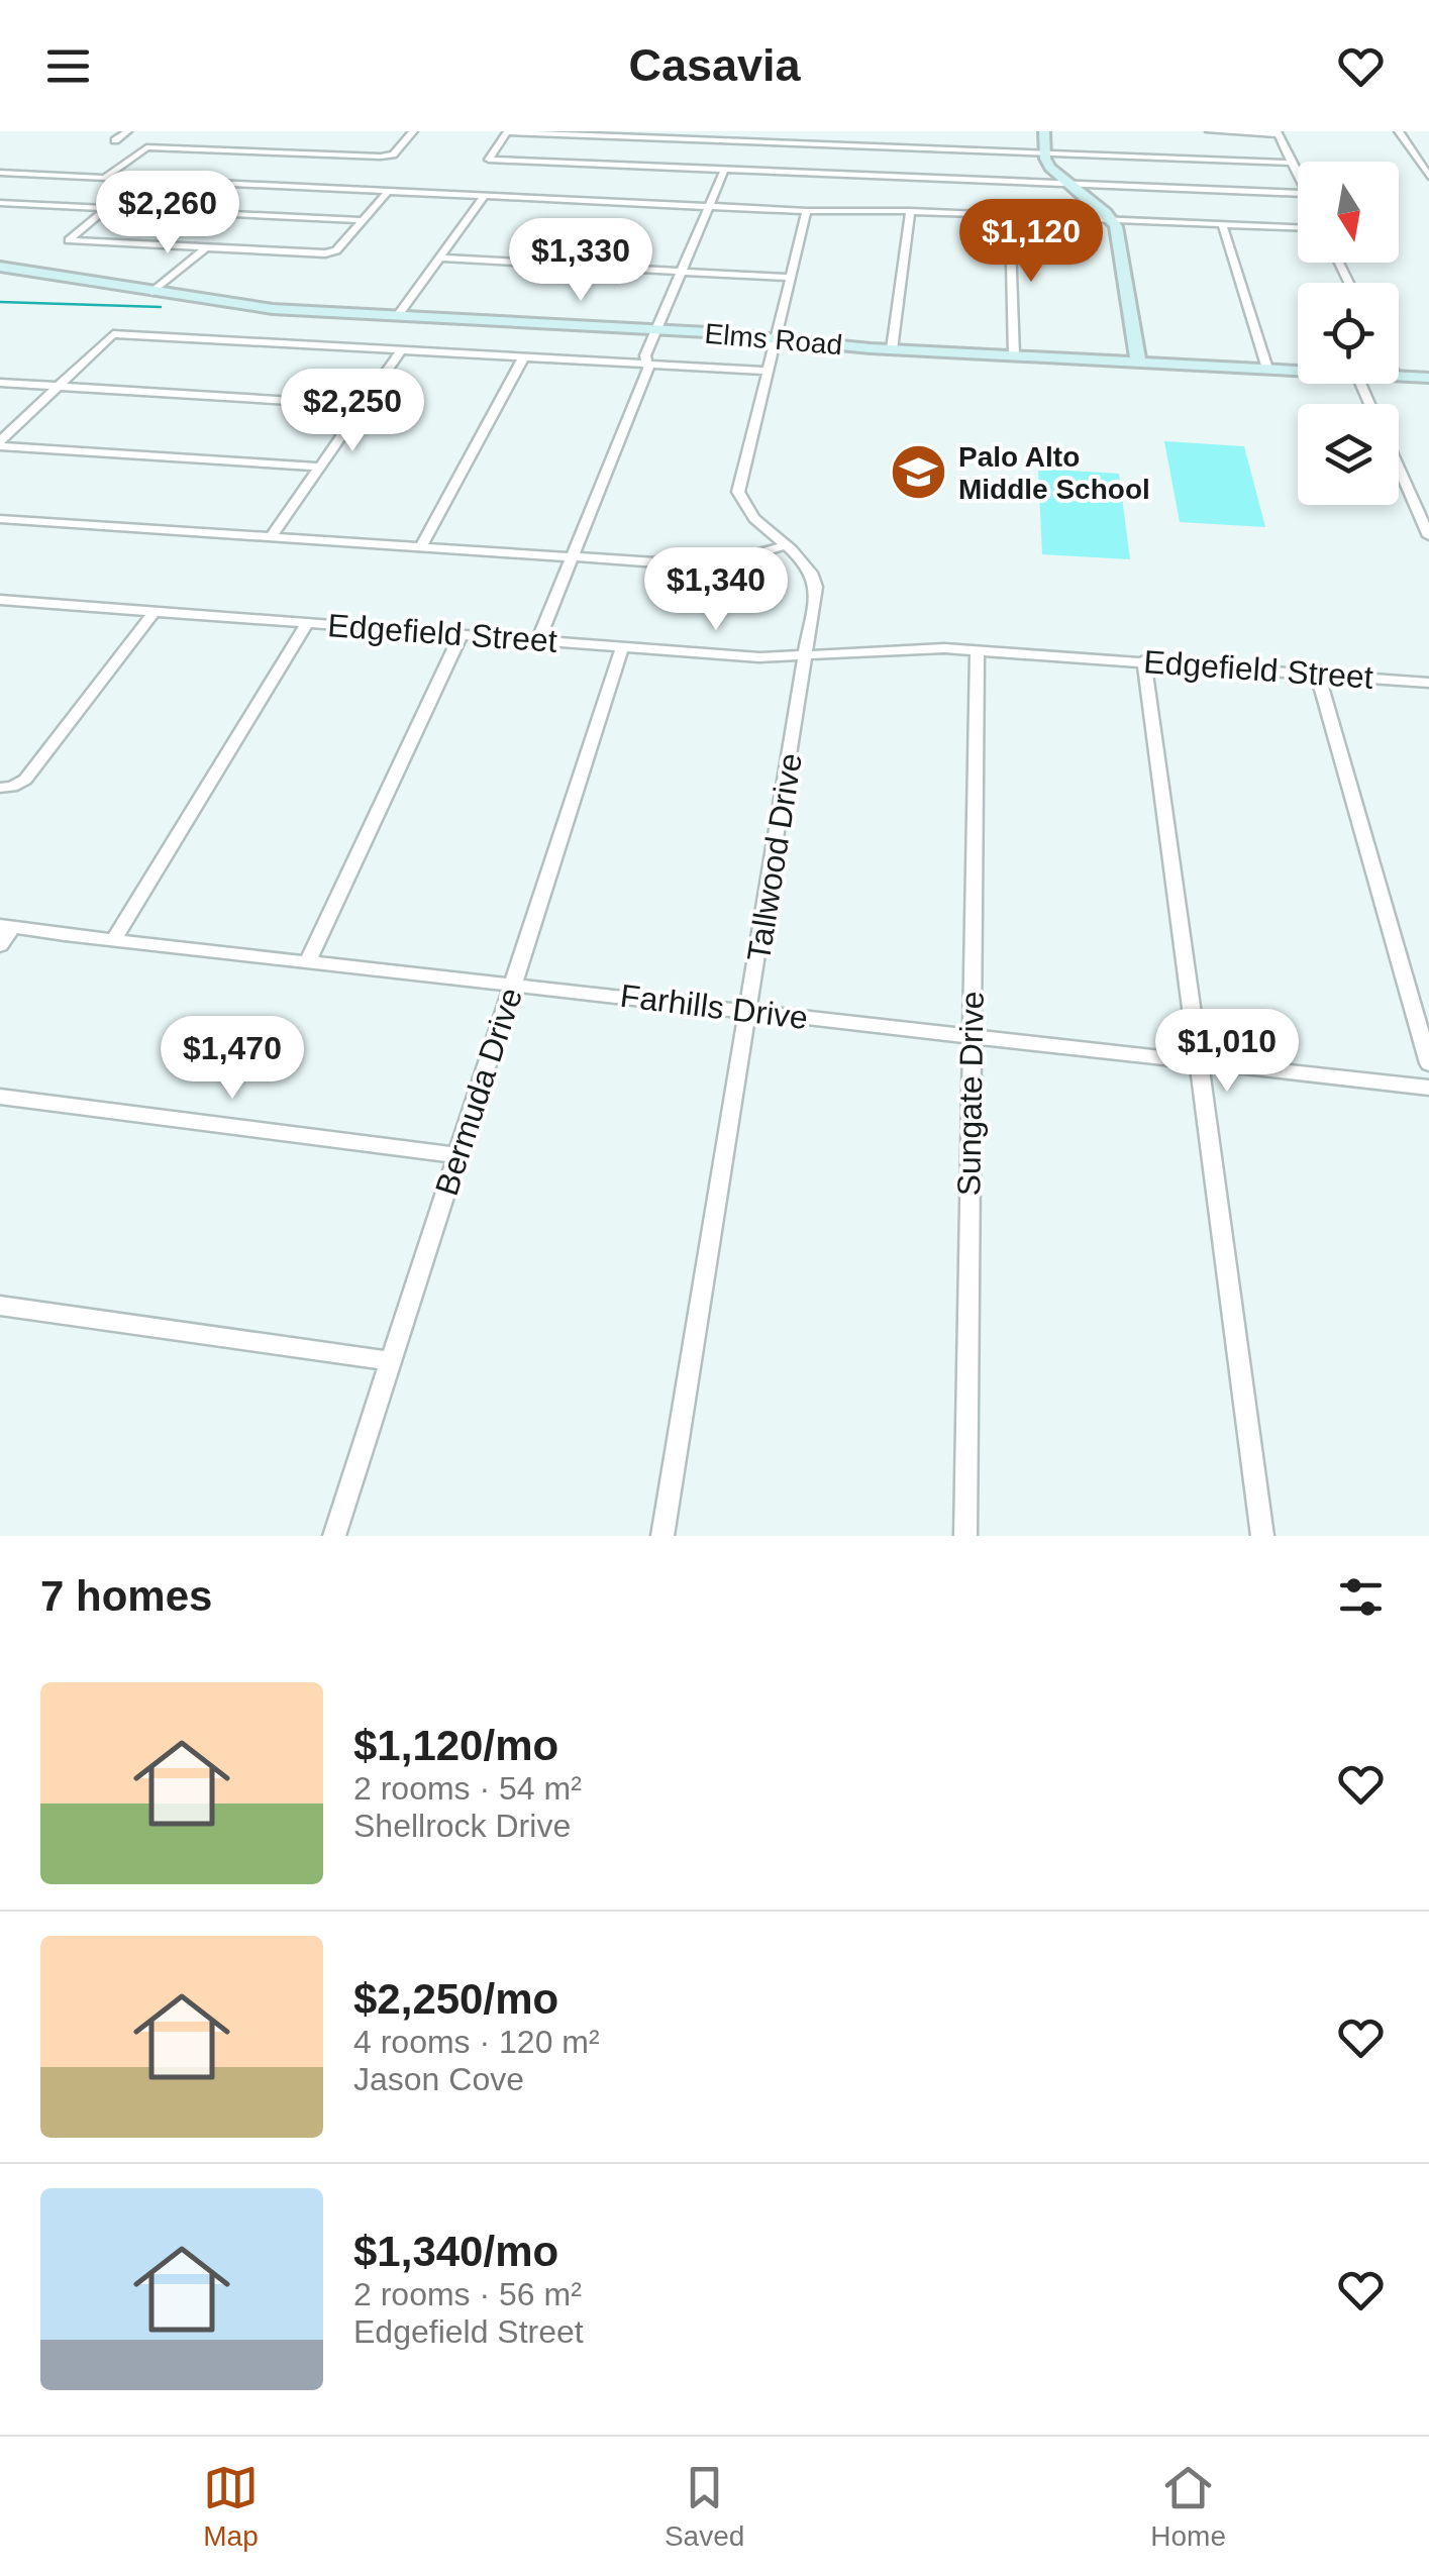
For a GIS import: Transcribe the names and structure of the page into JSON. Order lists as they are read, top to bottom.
{
  "streets": {
    "main road": ["Elms Road"],
    "street": [
      "Edgefield Street",
      "Tallwood Drive",
      "Farhills Drive",
      "Bermuda Drive",
      "Sungate Drive"
    ]
  },
  "crossings": [
    ["Elms Road", "Tallwood Drive"],
    ["Edgefield Street", "Tallwood Drive"],
    ["Edgefield Street", "Bermuda Drive"],
    ["Edgefield Street", "Sungate Drive"],
    ["Tallwood Drive", "Farhills Drive"],
    ["Farhills Drive", "Bermuda Drive"],
    ["Farhills Drive", "Sungate Drive"]
  ],
  "places": {
    "school or university": ["Palo Alto Middle School"]
  },
  "north": "bottom",
  "page": {
    "header": "Casavia",
    "price": [
      "$2,260",
      "$1,120",
      "$1,330",
      "$2,250",
      "$1,340",
      "$1,010",
      "$1,470"
    ],
    "heading": "7 homes",
    "list": [
      {
        "name": "$1,120/mo",
        "note": "2 rooms · 54 m² · Shellrock Drive"
      },
      {
        "name": "$2,250/mo",
        "note": "4 rooms · 120 m² · Jason Cove"
      },
      {
        "name": "$1,340/mo",
        "note": "2 rooms · 56 m² · Edgefield Street"
      }
    ],
    "tabs": ["Map", "Saved", "Home"]
  }
}
